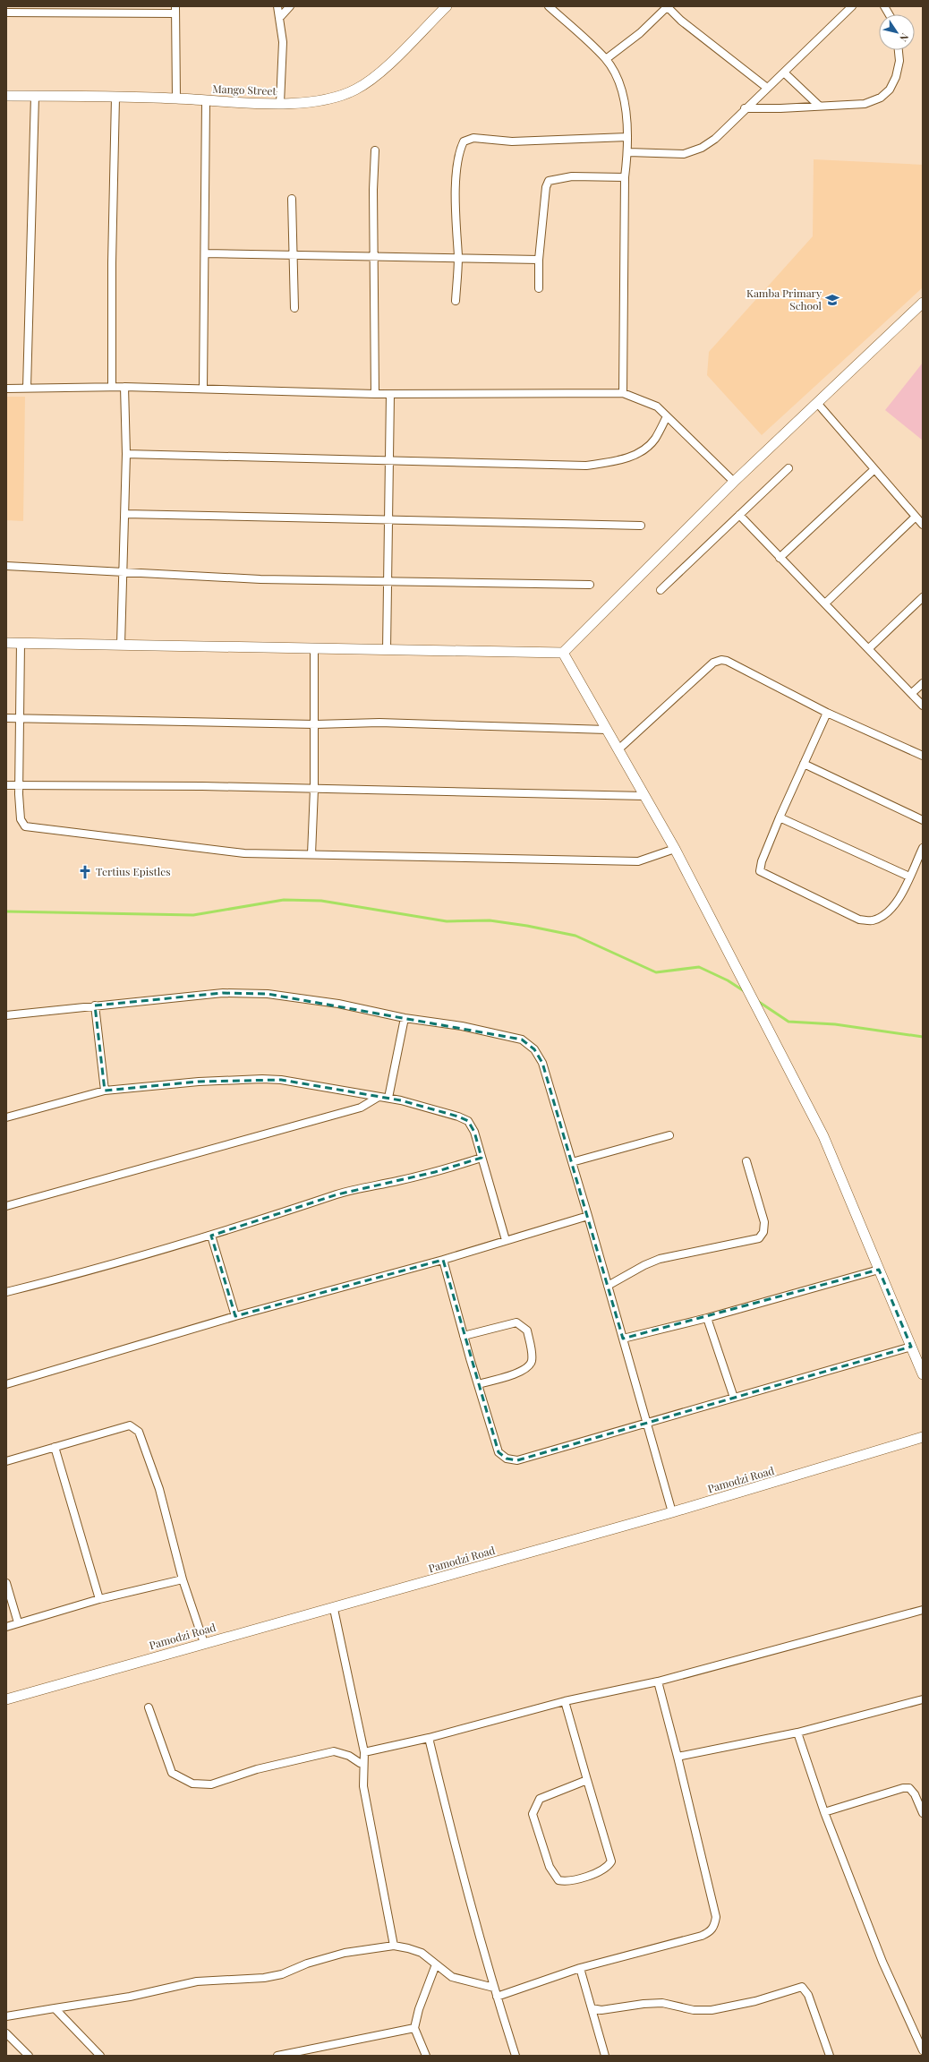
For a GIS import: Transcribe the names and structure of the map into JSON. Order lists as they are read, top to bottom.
{
  "streets": {
    "street": ["Mango Street", "Pamodzi Road"]
  },
  "places": {
    "school or university": ["Kamba Primary School"],
    "church": ["Tertius Epistles"]
  },
  "north": "bottom right"
}
